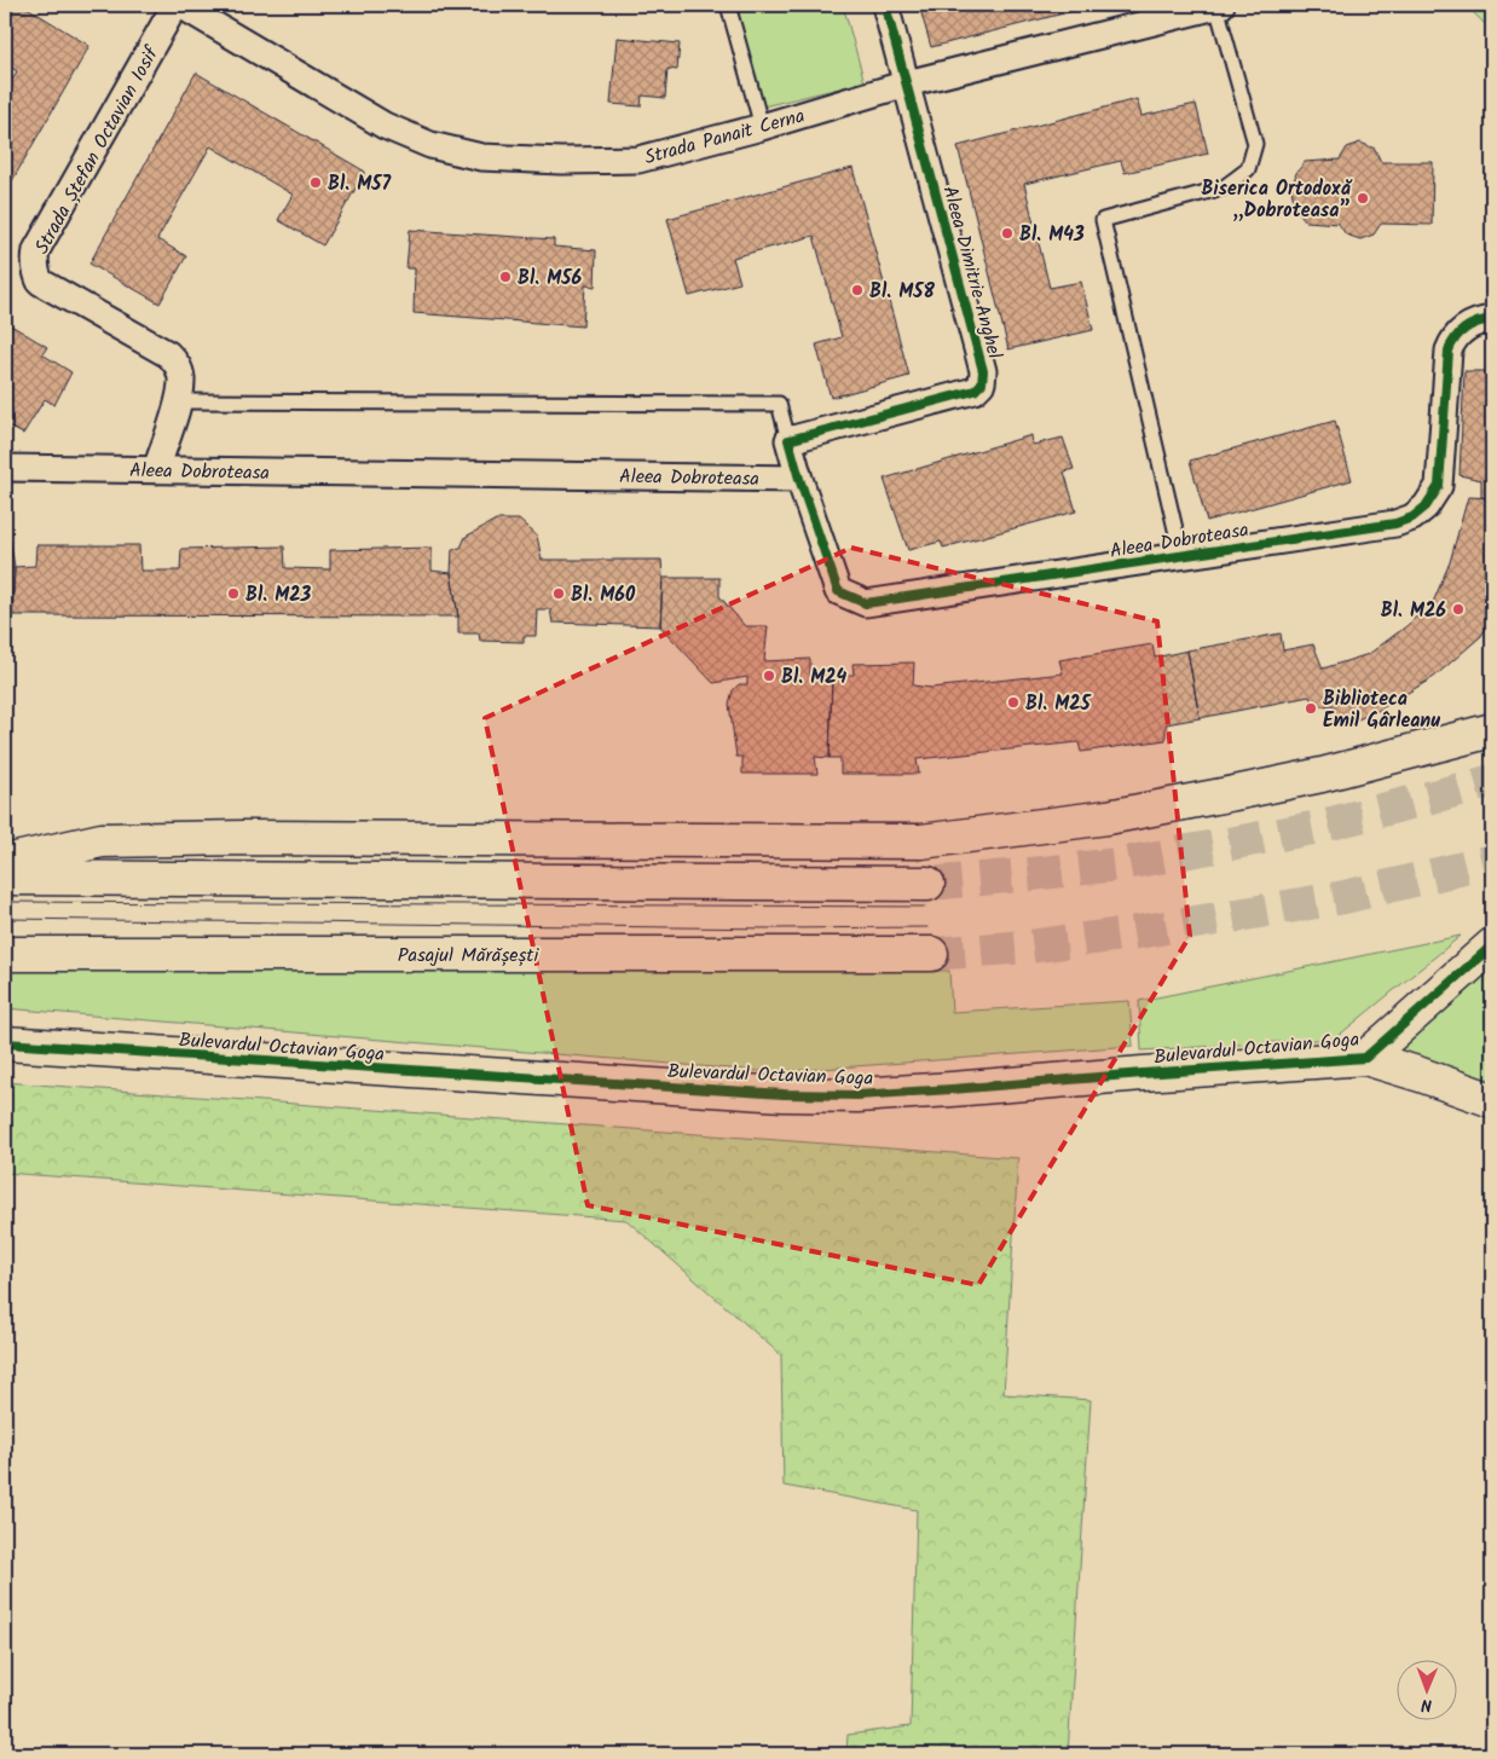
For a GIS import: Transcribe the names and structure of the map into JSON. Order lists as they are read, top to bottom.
{
  "streets": {
    "street": [
      "Strada Panait Cerna",
      "Strada Ștefan Octavian Iosif",
      "Aleea Dimitrie Anghel",
      "Aleea Dobroteasa",
      "Pasajul Mărășești",
      "Bulevardul Octavian Goga"
    ]
  },
  "crossings": [
    ["Strada Panait Cerna", "Aleea Dimitrie Anghel"],
    ["Strada Ștefan Octavian Iosif", "Aleea Dobroteasa"]
  ],
  "places": [
    "Bl. M57",
    "Biserica Ortodoxă „Dobroteasa”",
    "Bl. M43",
    "Bl. M56",
    "Bl. M58",
    "Bl. M23",
    "Bl. M60",
    "Bl. M26",
    "Bl. M24",
    "Bl. M25",
    "Biblioteca Emil Gârleanu"
  ],
  "north": "bottom"
}
